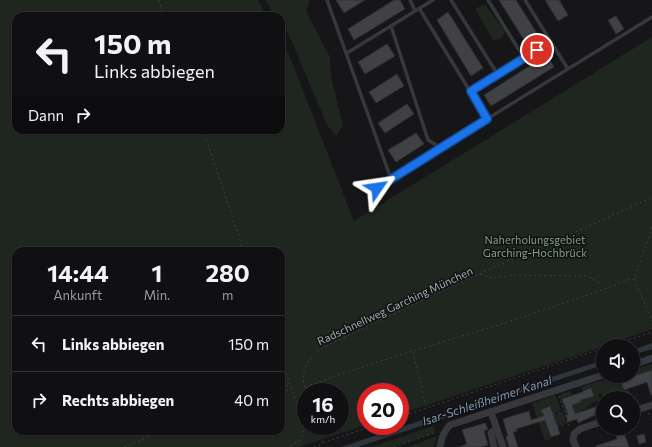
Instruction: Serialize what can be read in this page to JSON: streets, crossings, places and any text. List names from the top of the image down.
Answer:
{
  "streets": {
    "path": ["Radschnellweg Garching München"]
  },
  "water": ["Isar-Schleißheimer Kanal"],
  "parks": ["Naherholungsgebiet Garching-Hochbrück"],
  "page": {
    "turn": ["150 m", "Links abbiegen"],
    "then": "Dann",
    "eta": [
      "14:44",
      "Ankunft",
      "1",
      "Min.",
      "280",
      "m"
    ],
    "list": [
      {
        "name": "Links abbiegen",
        "value": "150 m"
      },
      {
        "name": "Rechts abbiegen",
        "value": "40 m"
      }
    ],
    "speed": "16 km/h",
    "limit": "20"
  }
}
